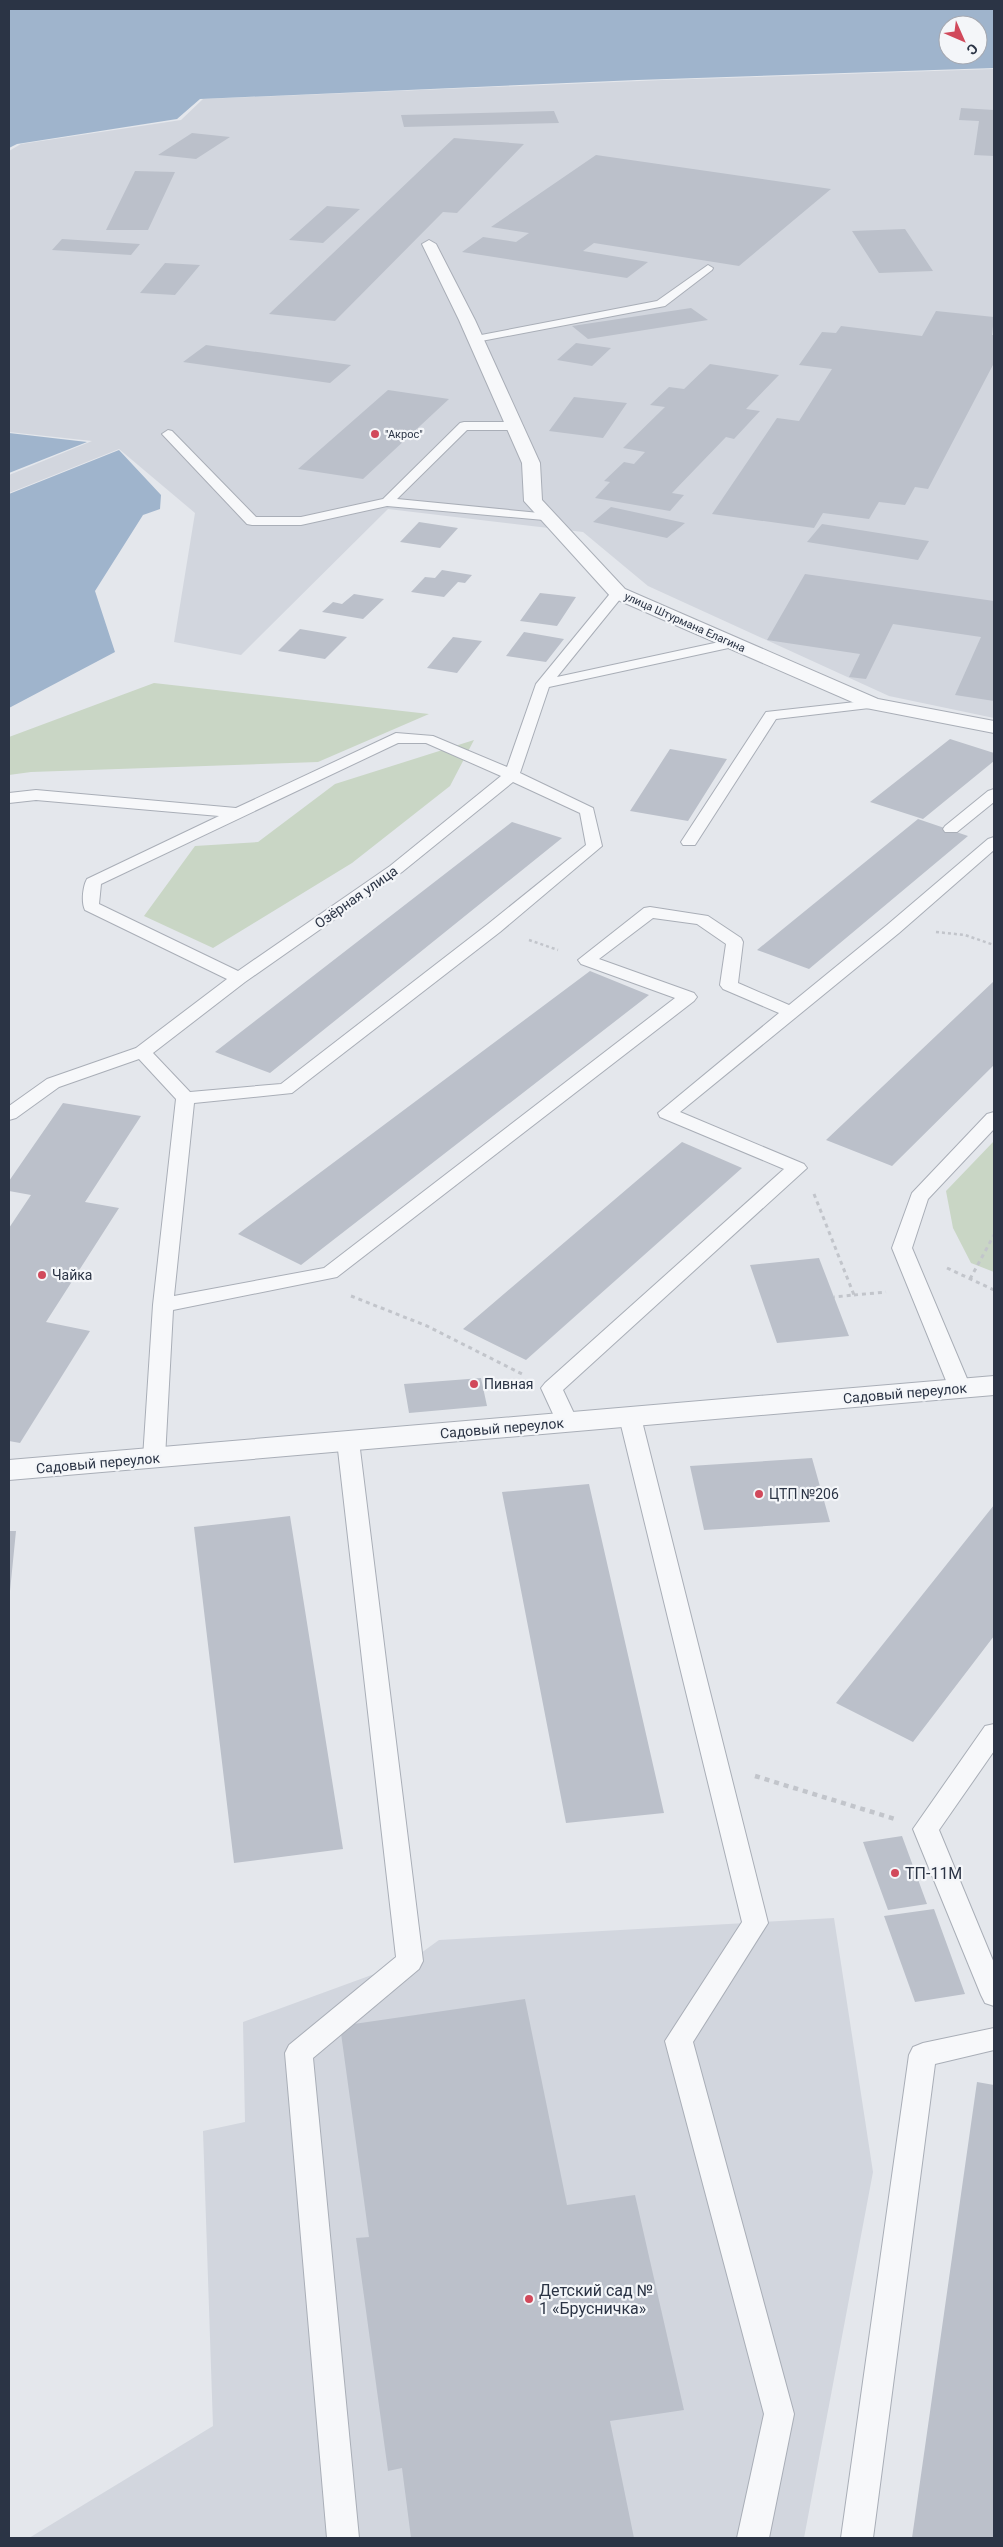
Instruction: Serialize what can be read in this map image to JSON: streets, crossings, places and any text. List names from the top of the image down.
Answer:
{
  "streets": {
    "street": ["улица Штурмана Елагина", "Садовый переулок"],
    "lane": ["Озёрная улица"]
  },
  "places": [
    "\"Акрос\"",
    "Чайка",
    "Пивная",
    "ЦТП №206",
    "ТП-11М",
    "Детский сад № 1 «Брусничка»"
  ],
  "north": "bottom right"
}
